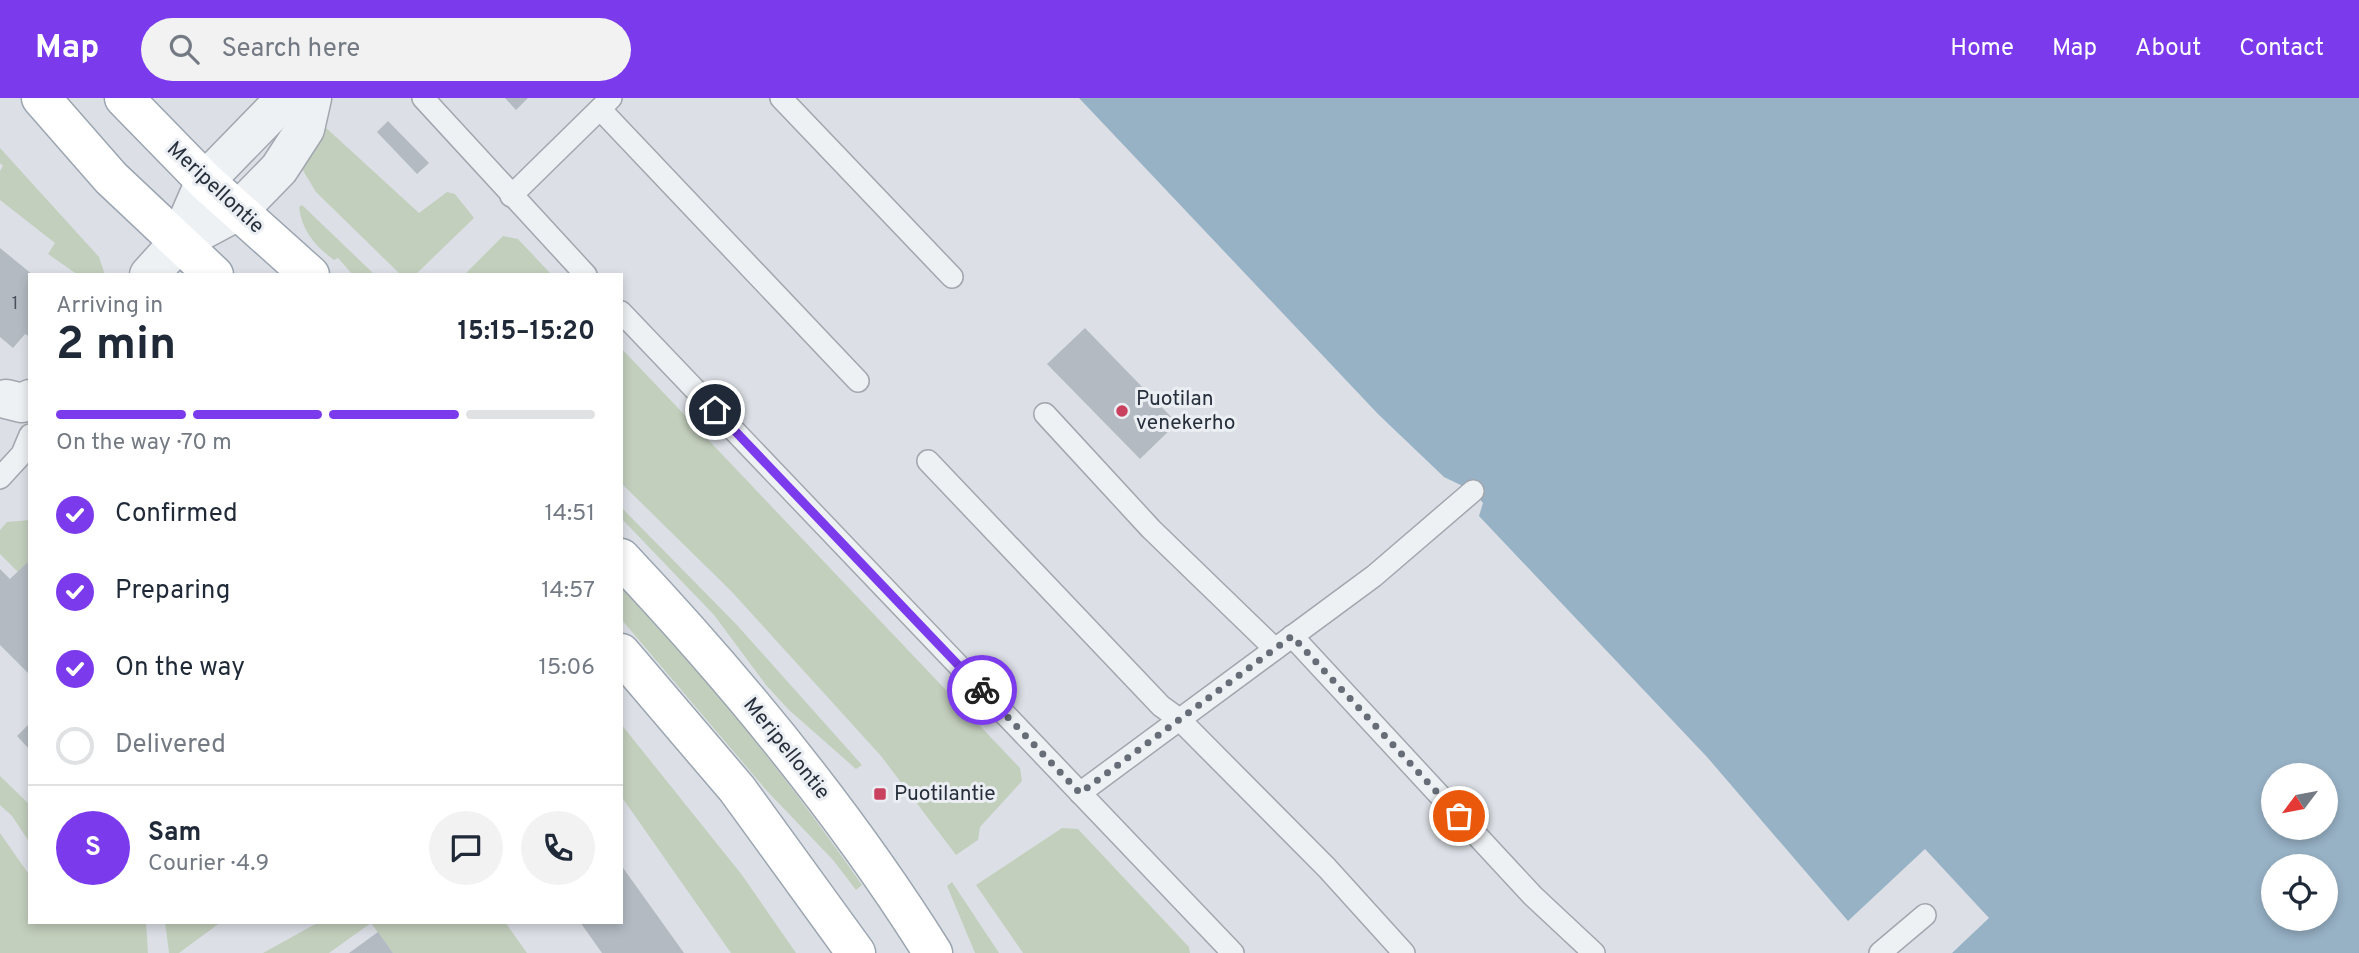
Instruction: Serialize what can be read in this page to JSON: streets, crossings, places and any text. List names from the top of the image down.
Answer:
{
  "streets": {
    "main road": ["Meripellontie"]
  },
  "places": {
    "other": ["Puotilan venekerho"],
    "transit": ["Puotilantie"]
  },
  "house_numbers": ["1"],
  "north": "bottom left",
  "page": {
    "header": "Map",
    "search": "Search here",
    "nav": [
      "Home",
      "Map",
      "About",
      "Contact"
    ],
    "heading": ["2 min", "Arriving in", "15:15–15:20"],
    "panel": ["Sam", "Courier · 4.9"],
    "bar": "On the way · 70 m",
    "list": [
      ["Confirmed", "14:51"],
      ["Preparing", "14:57"],
      ["On the way", "15:06"],
      "Delivered"
    ],
    "round": "S"
  }
}
